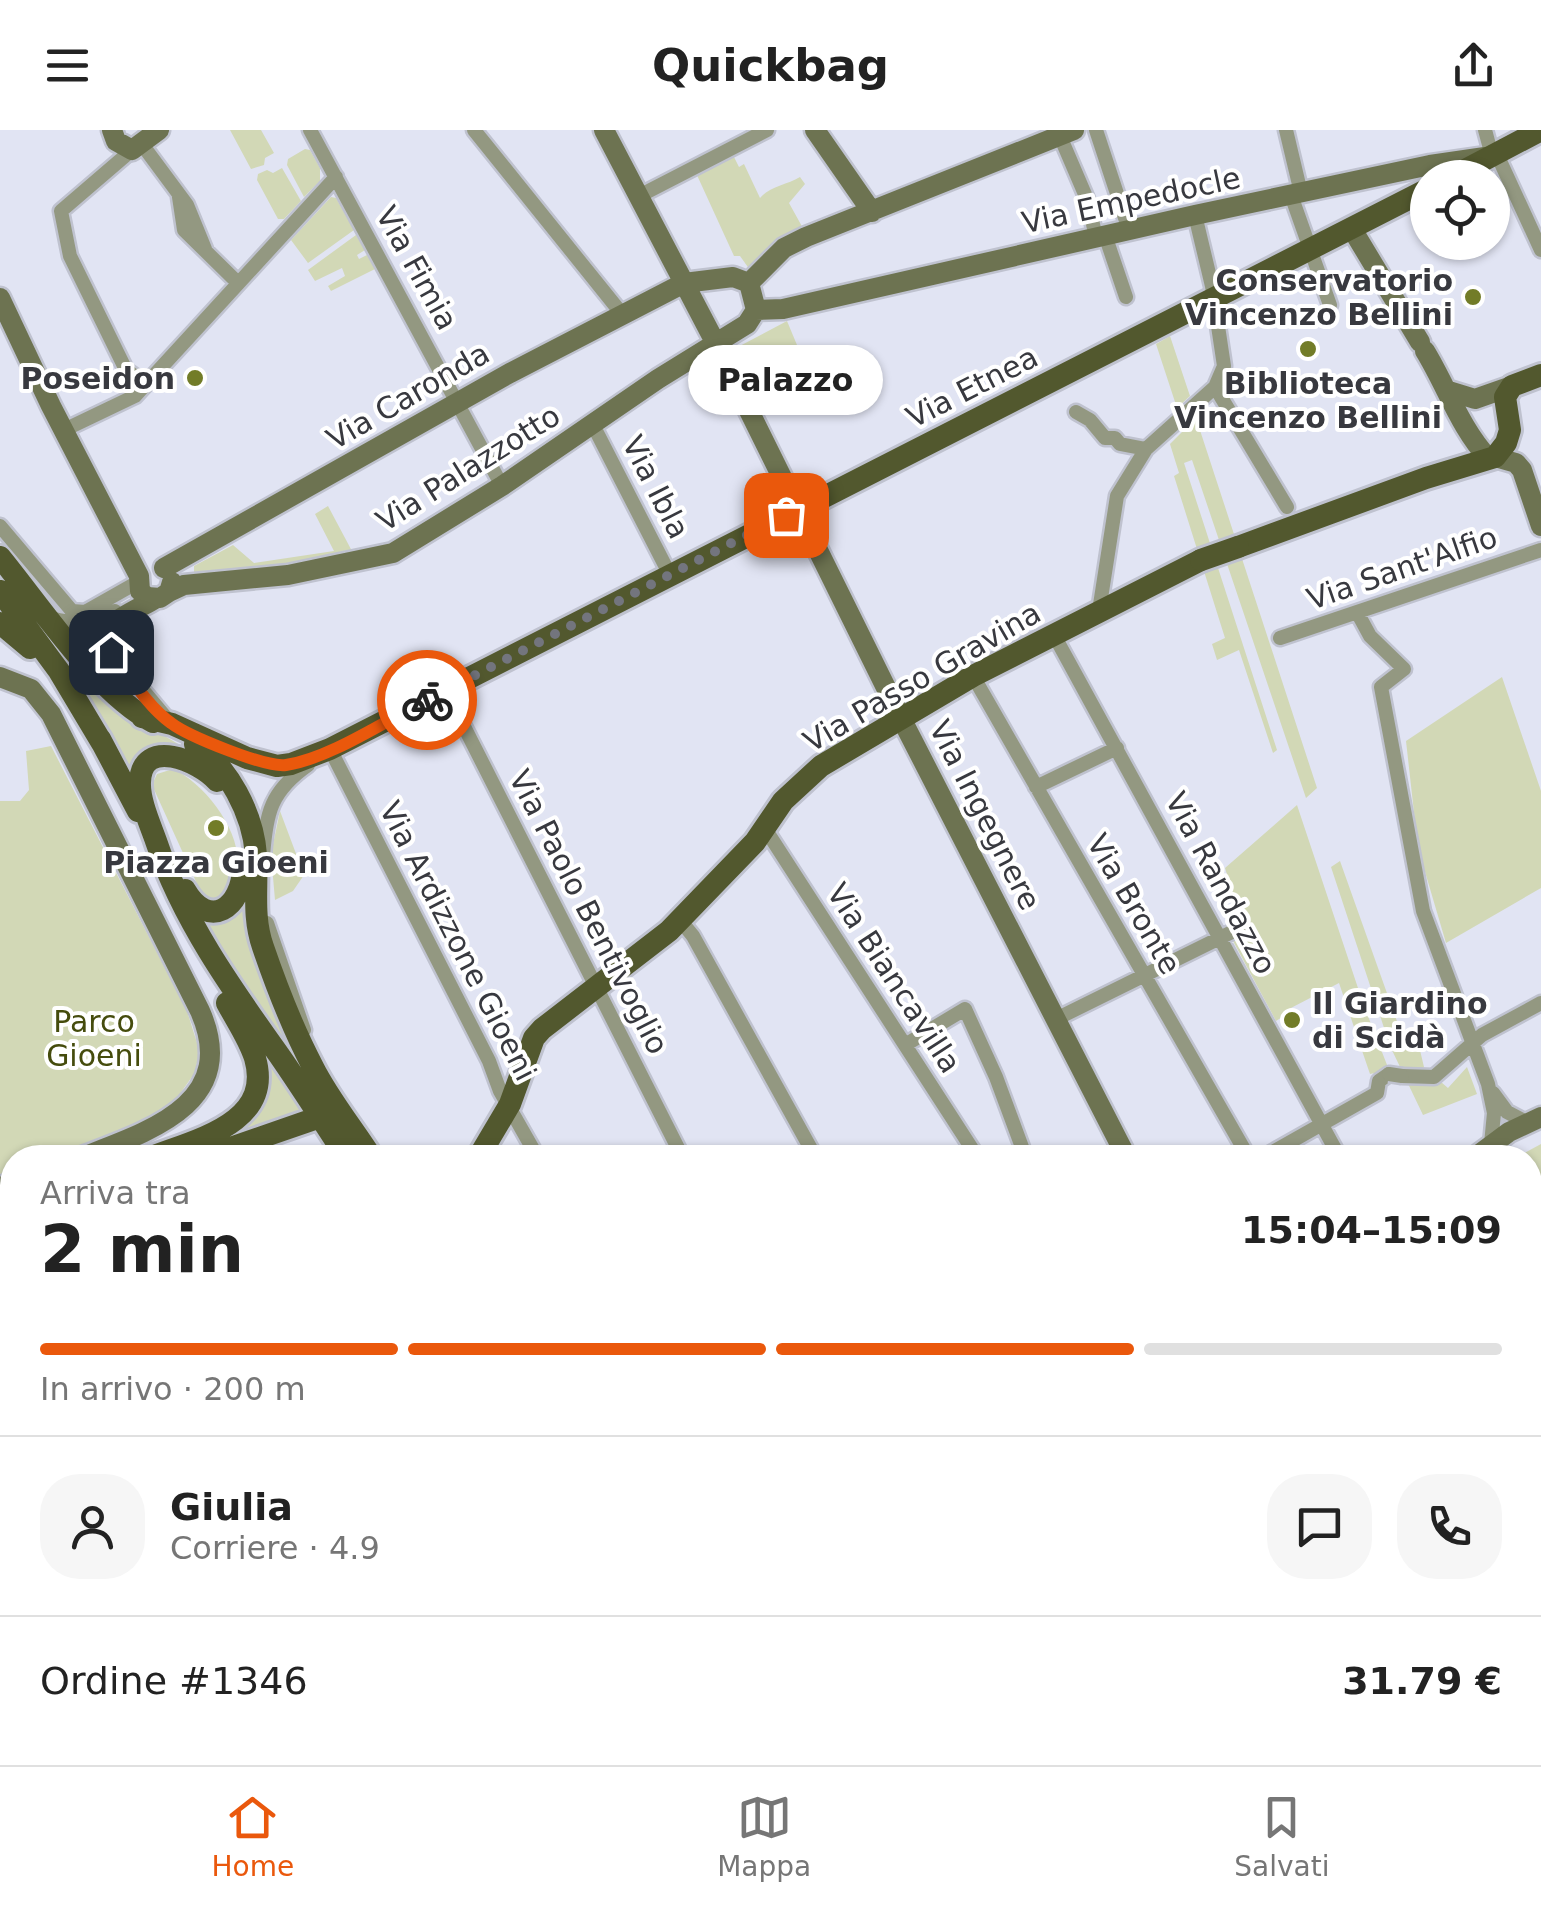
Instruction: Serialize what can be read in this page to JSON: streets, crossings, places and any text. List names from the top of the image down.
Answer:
{
  "streets": {
    "main road": [
      "Via Empedocle",
      "Via Etnea",
      "Via Caronda",
      "Via Palazzotto",
      "Via Passo Gravina",
      "Via Ingegnere"
    ],
    "street": [
      "Via Fimia",
      "Via Ibla",
      "Via Sant'Alfio",
      "Via Randazzo",
      "Via Bronte",
      "Via Paolo Bentivoglio",
      "Via Ardizzone Gioeni",
      "Via Biancavilla"
    ]
  },
  "crossings": [
    ["Via Empedocle", "Via Palazzotto"],
    ["Via Fimia", "Via Caronda"],
    ["Via Fimia", "Via Palazzotto"],
    ["Via Etnea", "Via Ibla"],
    ["Via Etnea", "Via Ingegnere"],
    ["Via Etnea", "Via Paolo Bentivoglio"],
    ["Via Etnea", "Via Ardizzone Gioeni"],
    ["Via Caronda", "Via Palazzotto"],
    ["Via Caronda", "Via Ingegnere"],
    ["Via Palazzotto", "Via Ibla"],
    ["Via Palazzotto", "Via Ingegnere"],
    ["Via Passo Gravina", "Via Ingegnere"],
    ["Via Passo Gravina", "Via Randazzo"],
    ["Via Passo Gravina", "Via Bronte"],
    ["Via Passo Gravina", "Via Paolo Bentivoglio"],
    ["Via Passo Gravina", "Via Ardizzone Gioeni"],
    ["Via Passo Gravina", "Via Biancavilla"]
  ],
  "parks": ["Parco Gioeni"],
  "places": [
    "Conservatorio Vincenzo Bellini",
    "Biblioteca Vincenzo Bellini",
    "Poseidon",
    "Palazzo",
    "Piazza Gioeni",
    "Il Giardino di Scidà"
  ],
  "page": {
    "header": "Quickbag",
    "bubble": "Palazzo",
    "heading": ["2 min", "Arriva tra", "15:04–15:09"],
    "panel": [
      "Giulia",
      "Corriere · 4.9",
      "Ordine #1346",
      "31.79 €"
    ],
    "bar": "In arrivo · 200 m",
    "tabs": ["Home", "Mappa", "Salvati"]
  }
}
